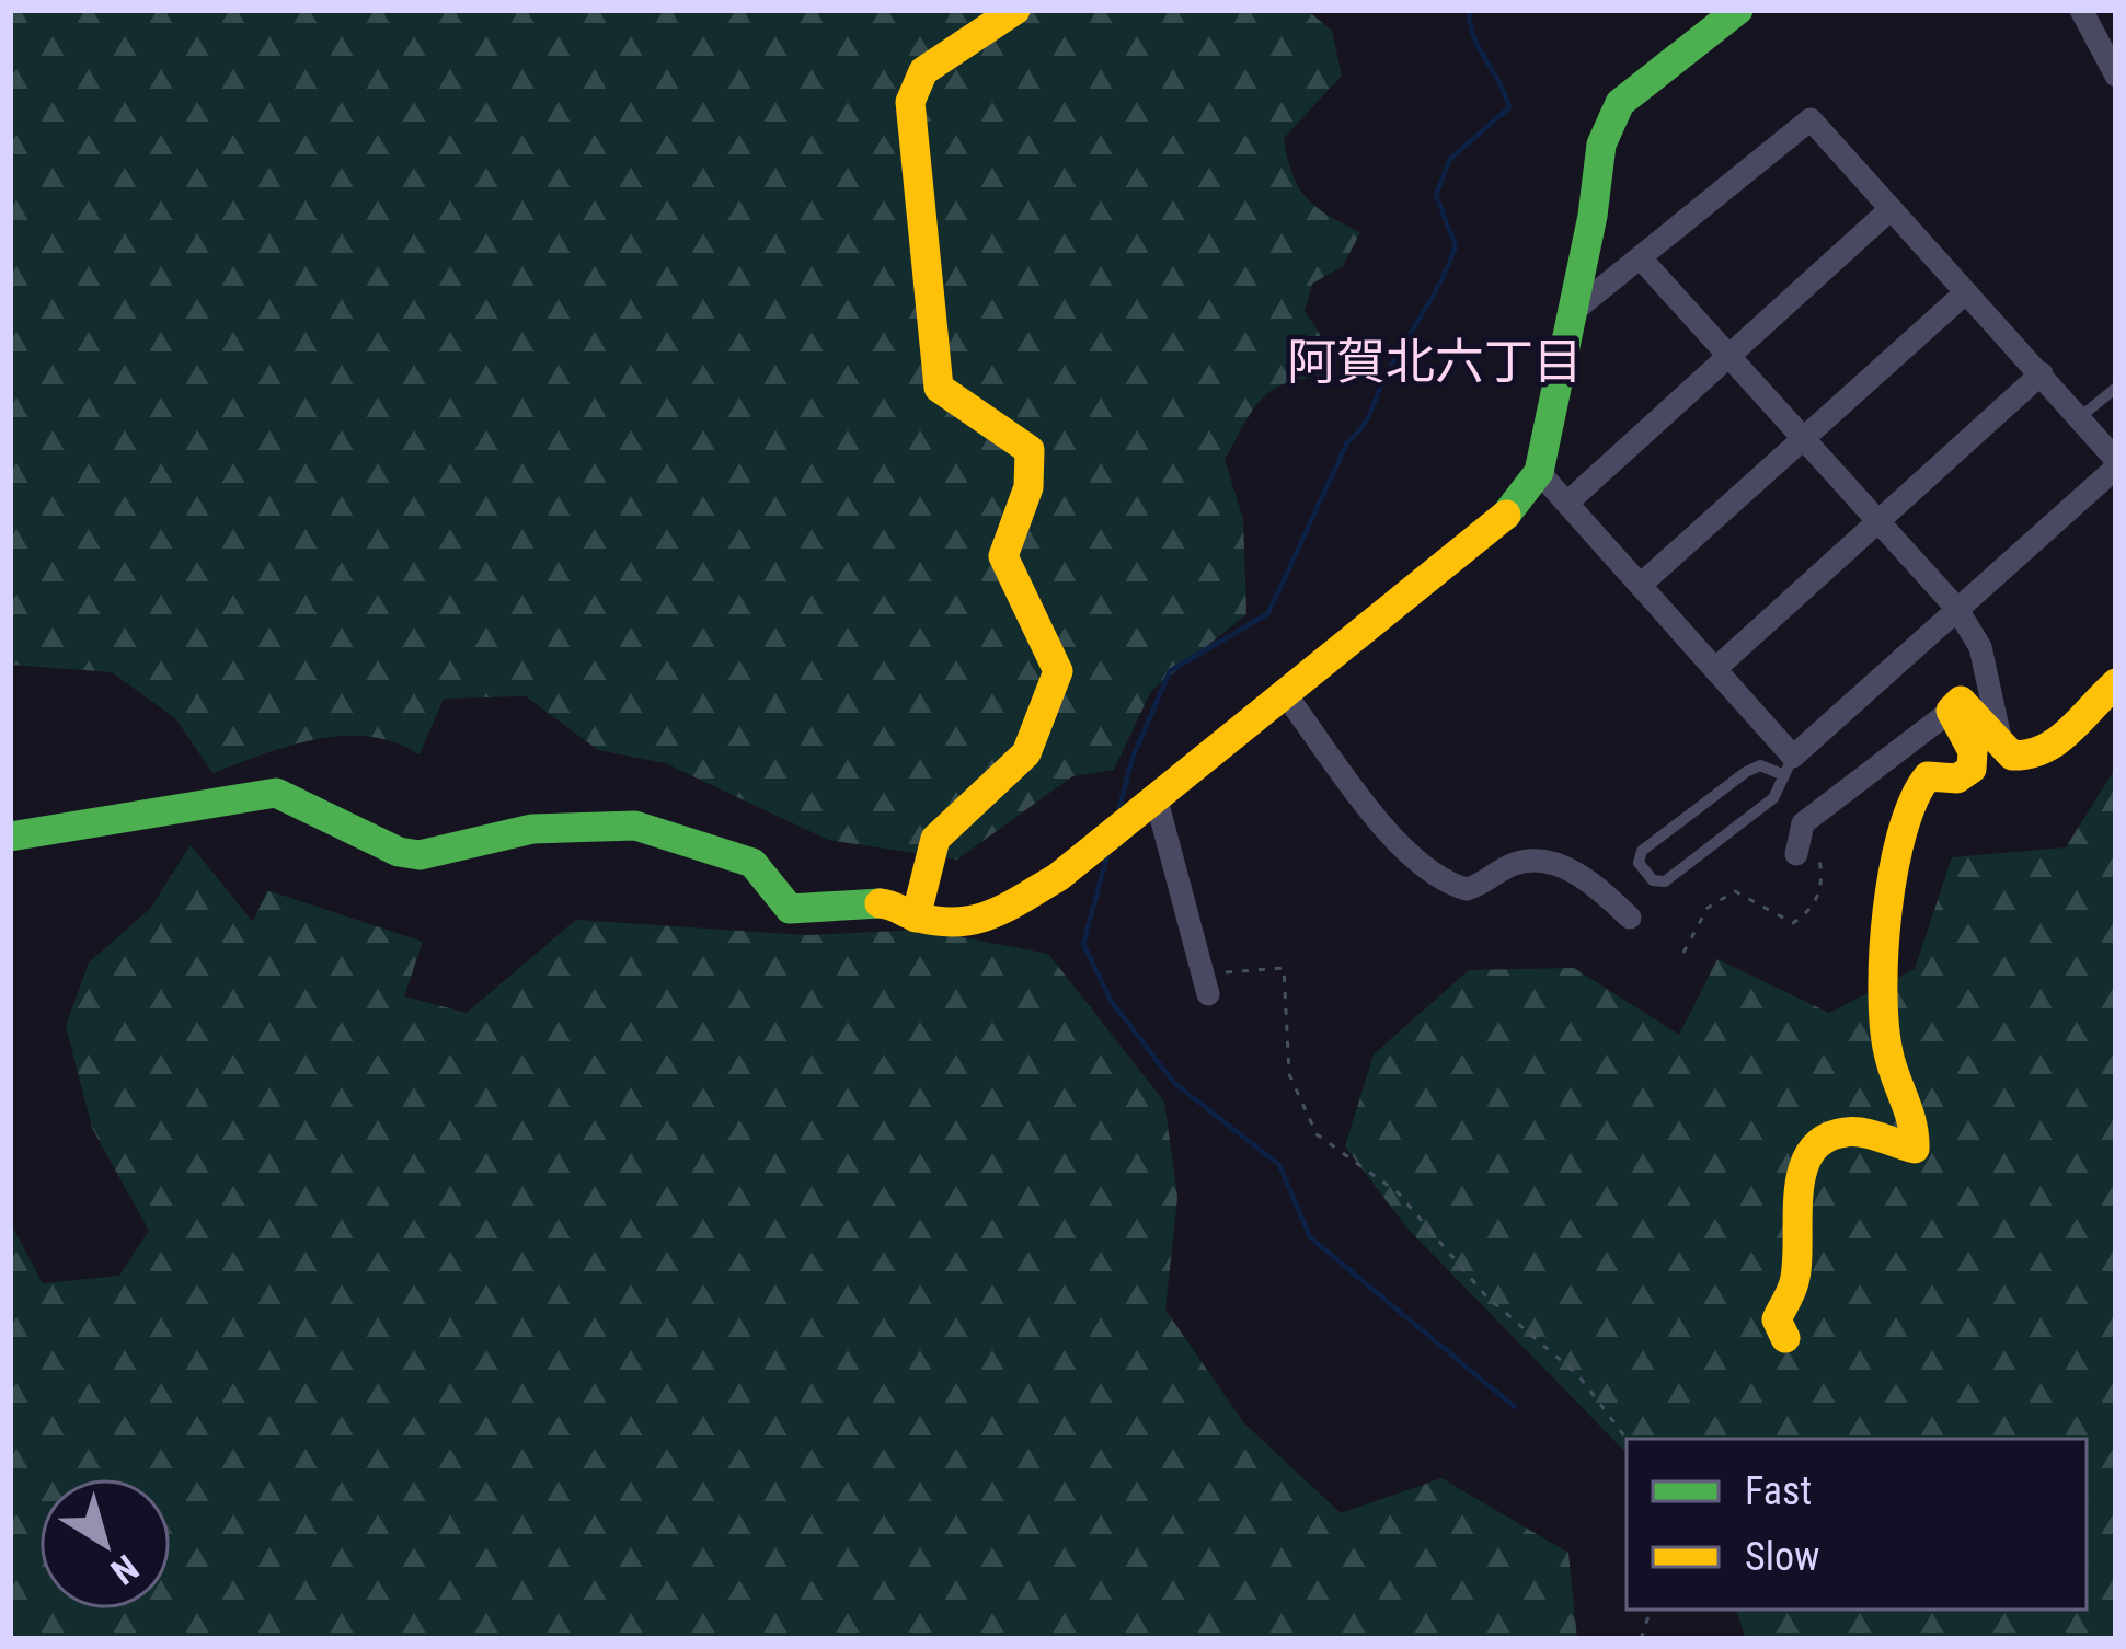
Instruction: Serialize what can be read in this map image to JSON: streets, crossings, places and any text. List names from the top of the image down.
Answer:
{
  "districts": ["阿賀北六丁目"],
  "legend": ["Fast", "Slow"],
  "north": "bottom right"
}
